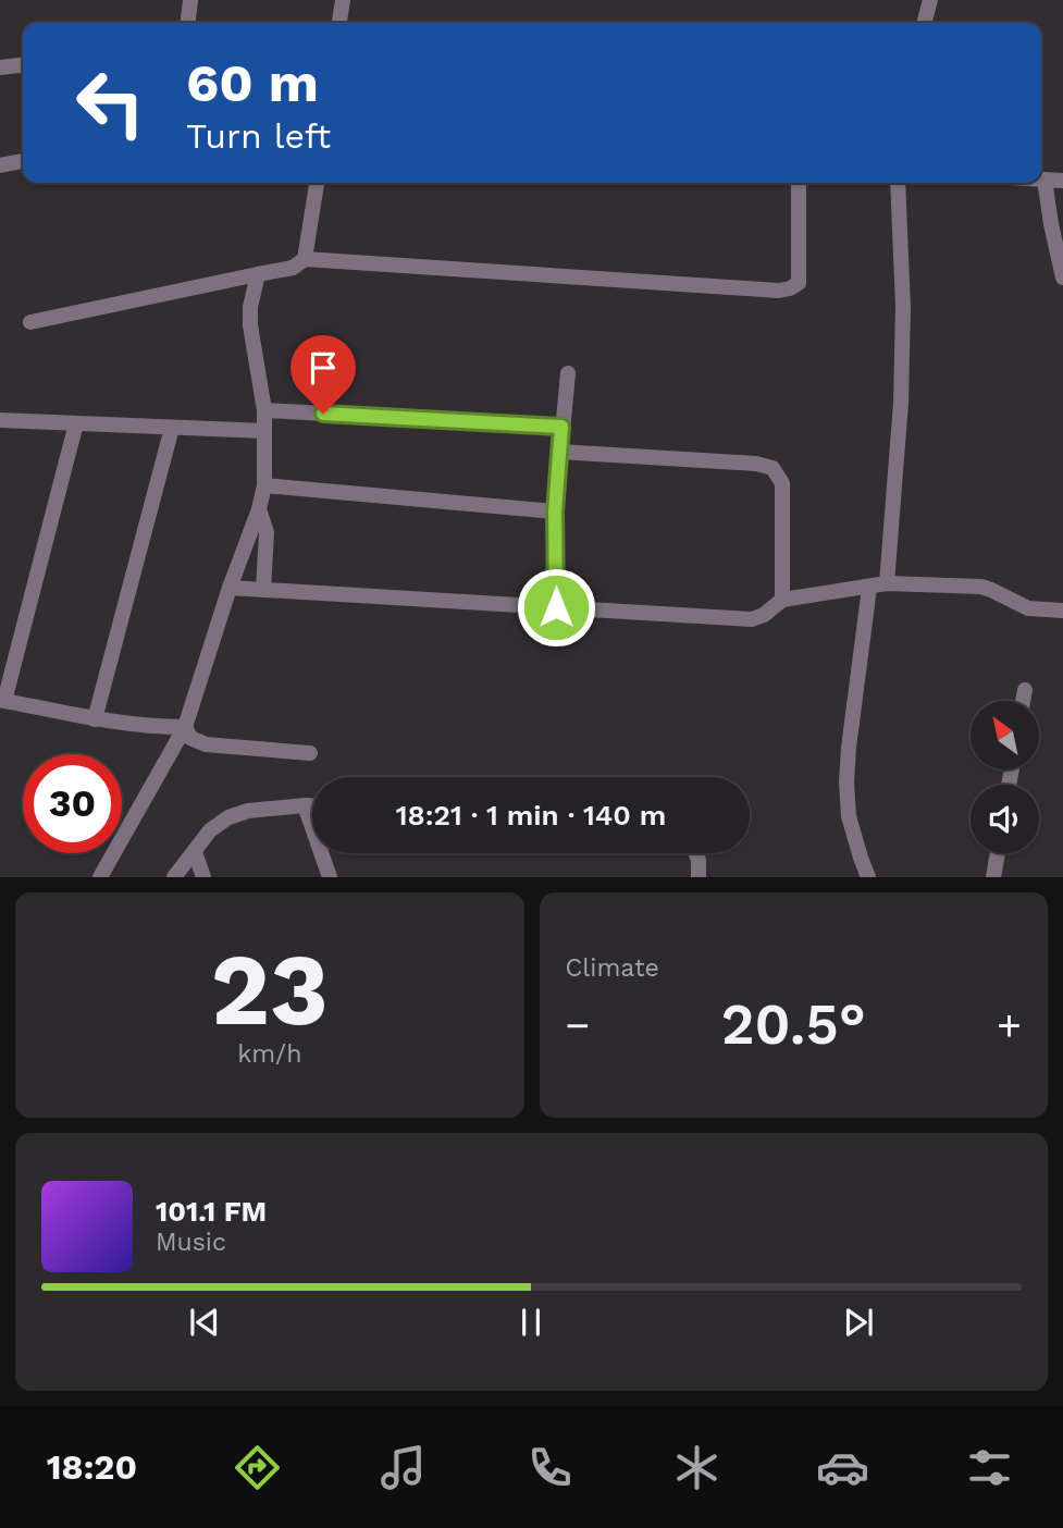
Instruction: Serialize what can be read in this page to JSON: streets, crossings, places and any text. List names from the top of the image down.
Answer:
{
  "north": "top left",
  "page": {
    "turn": ["60 m", "Turn left"],
    "limit": "30",
    "trip": "18:21 · 1 min · 140 m",
    "tile": [
      ["23", "km/h"],
      "Climate"
    ],
    "heat": ["−", "20.5°", "+"],
    "song": ["101.1 FM", "Music"],
    "tabs": "18:20"
  }
}
